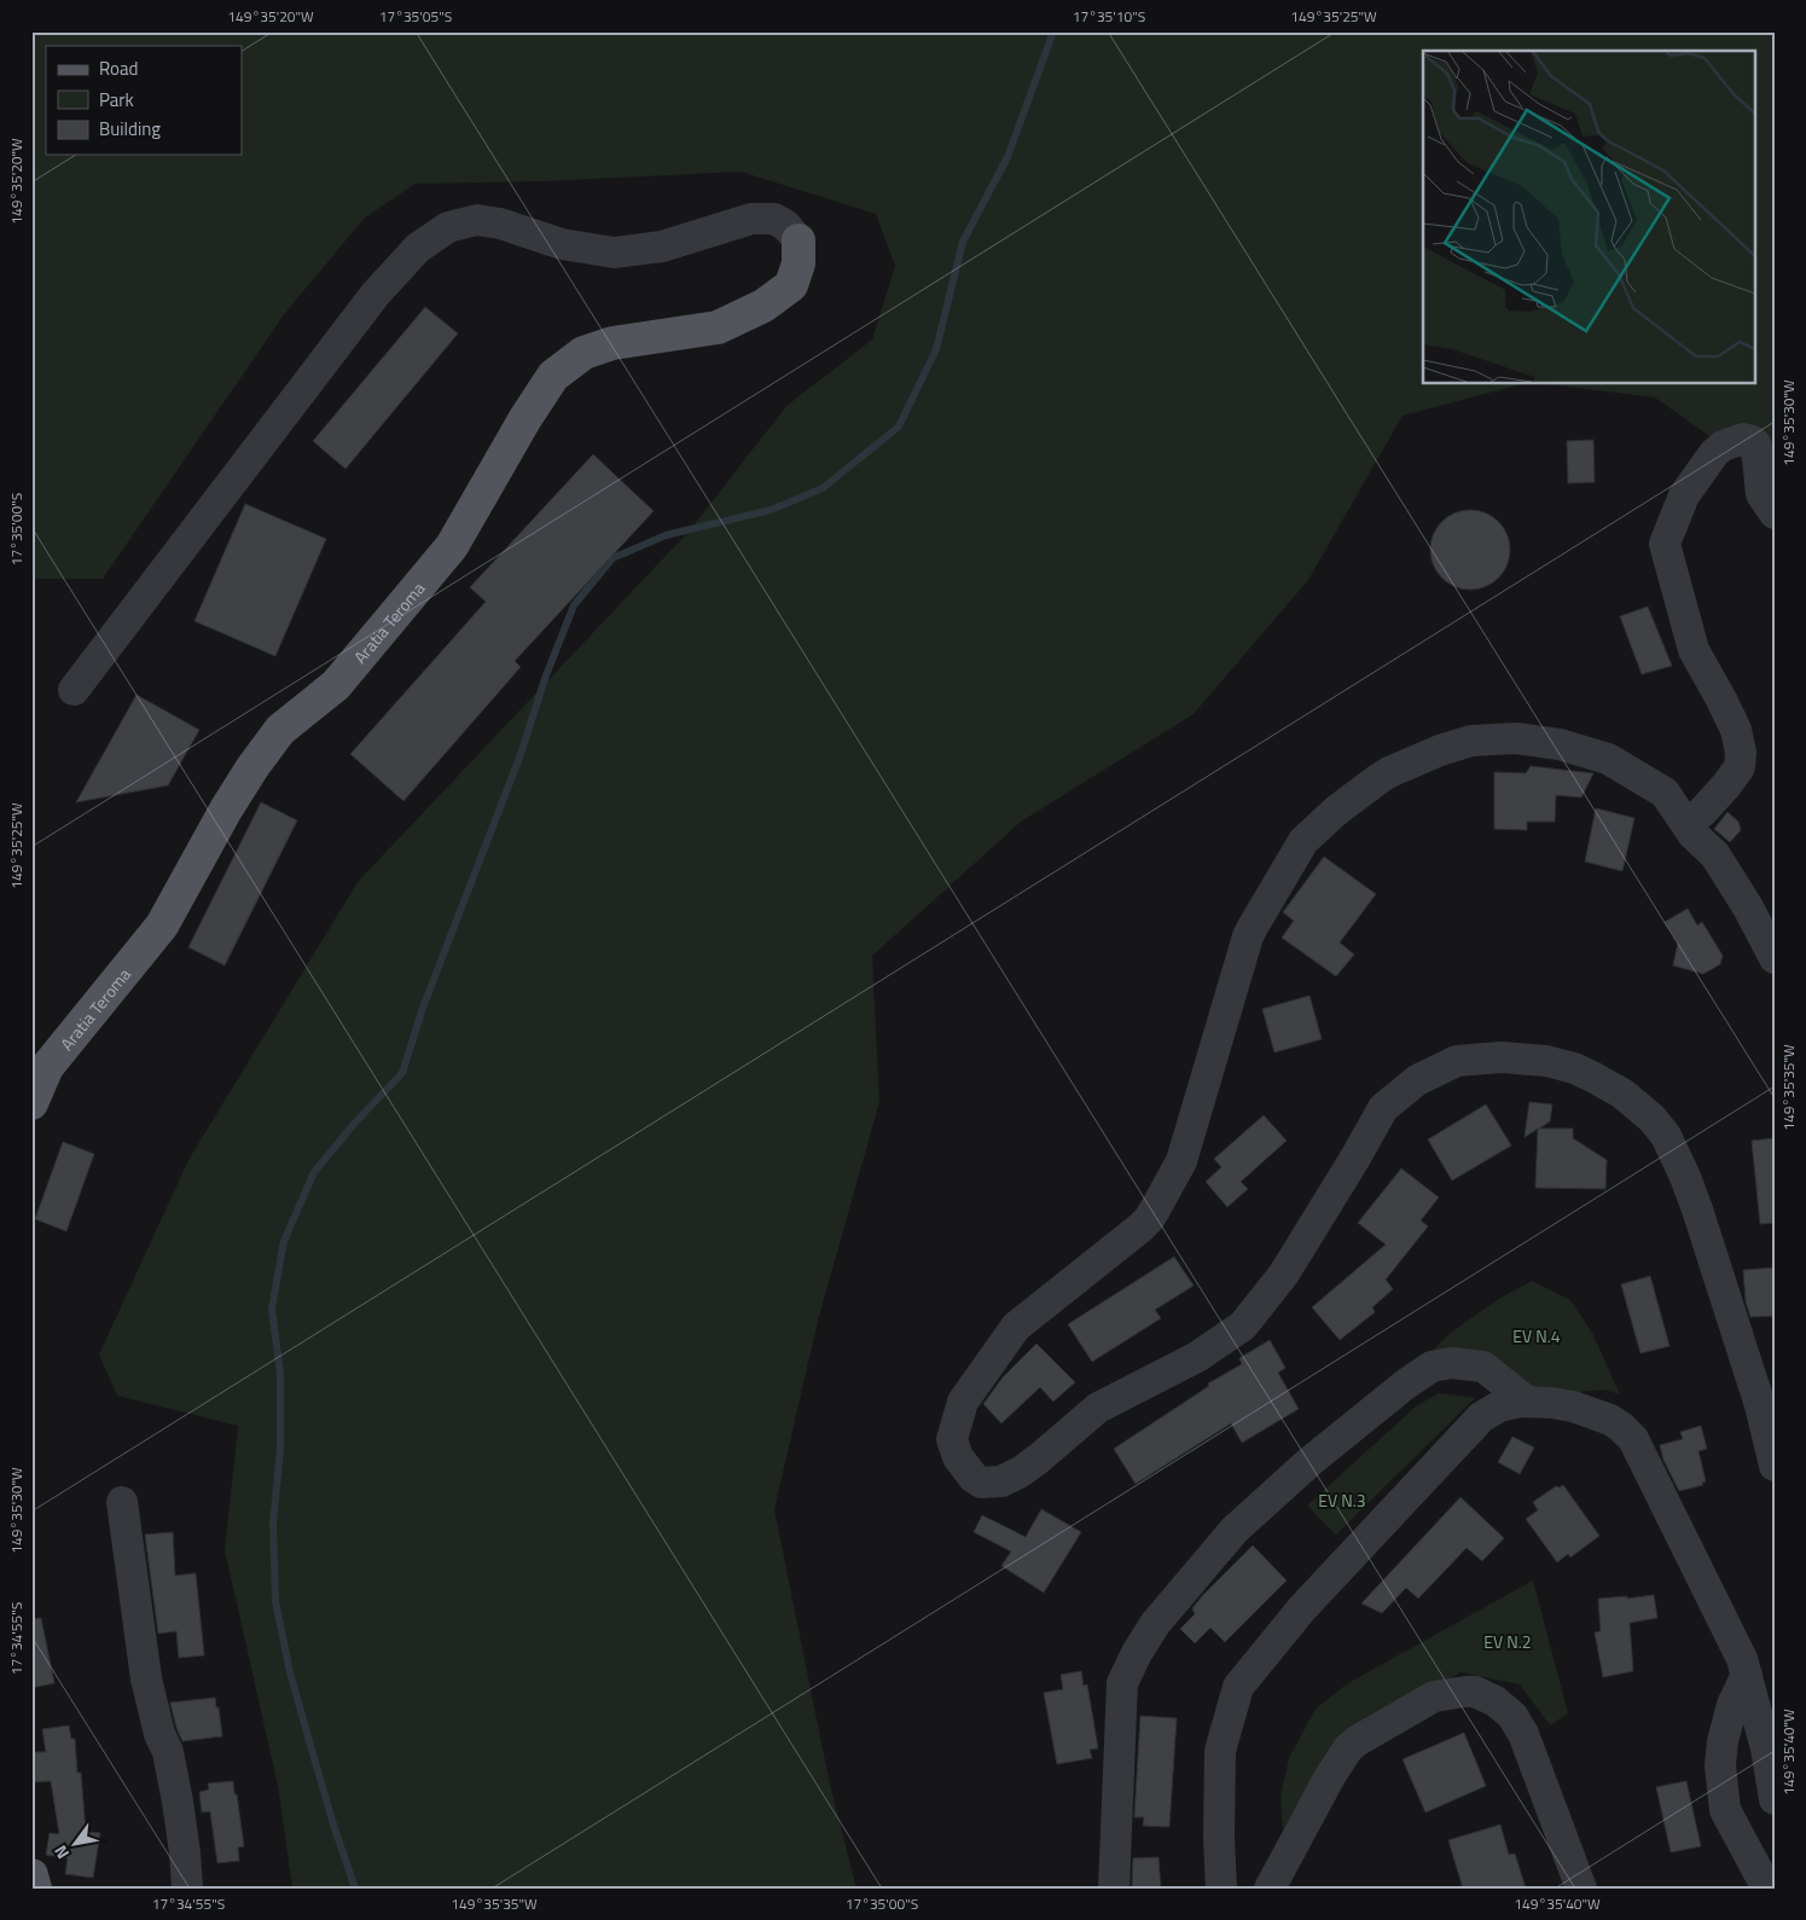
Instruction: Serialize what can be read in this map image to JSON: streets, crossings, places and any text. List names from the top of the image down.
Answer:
{
  "streets": {
    "main road": ["Aratia Teroma"]
  },
  "parks": ["EV N.4", "EV N.3", "EV N.2"],
  "legend": ["Road", "Park", "Building"],
  "north": "bottom left",
  "coordinates": [
    "149°35'20\"W",
    "17°35'05\"S",
    "17°35'10\"S",
    "149°35'25\"W",
    "149°35'30\"W",
    "17°35'00\"S",
    "149°35'35\"W",
    "17°34'55\"S",
    "149°35'40\"W"
  ]
}
